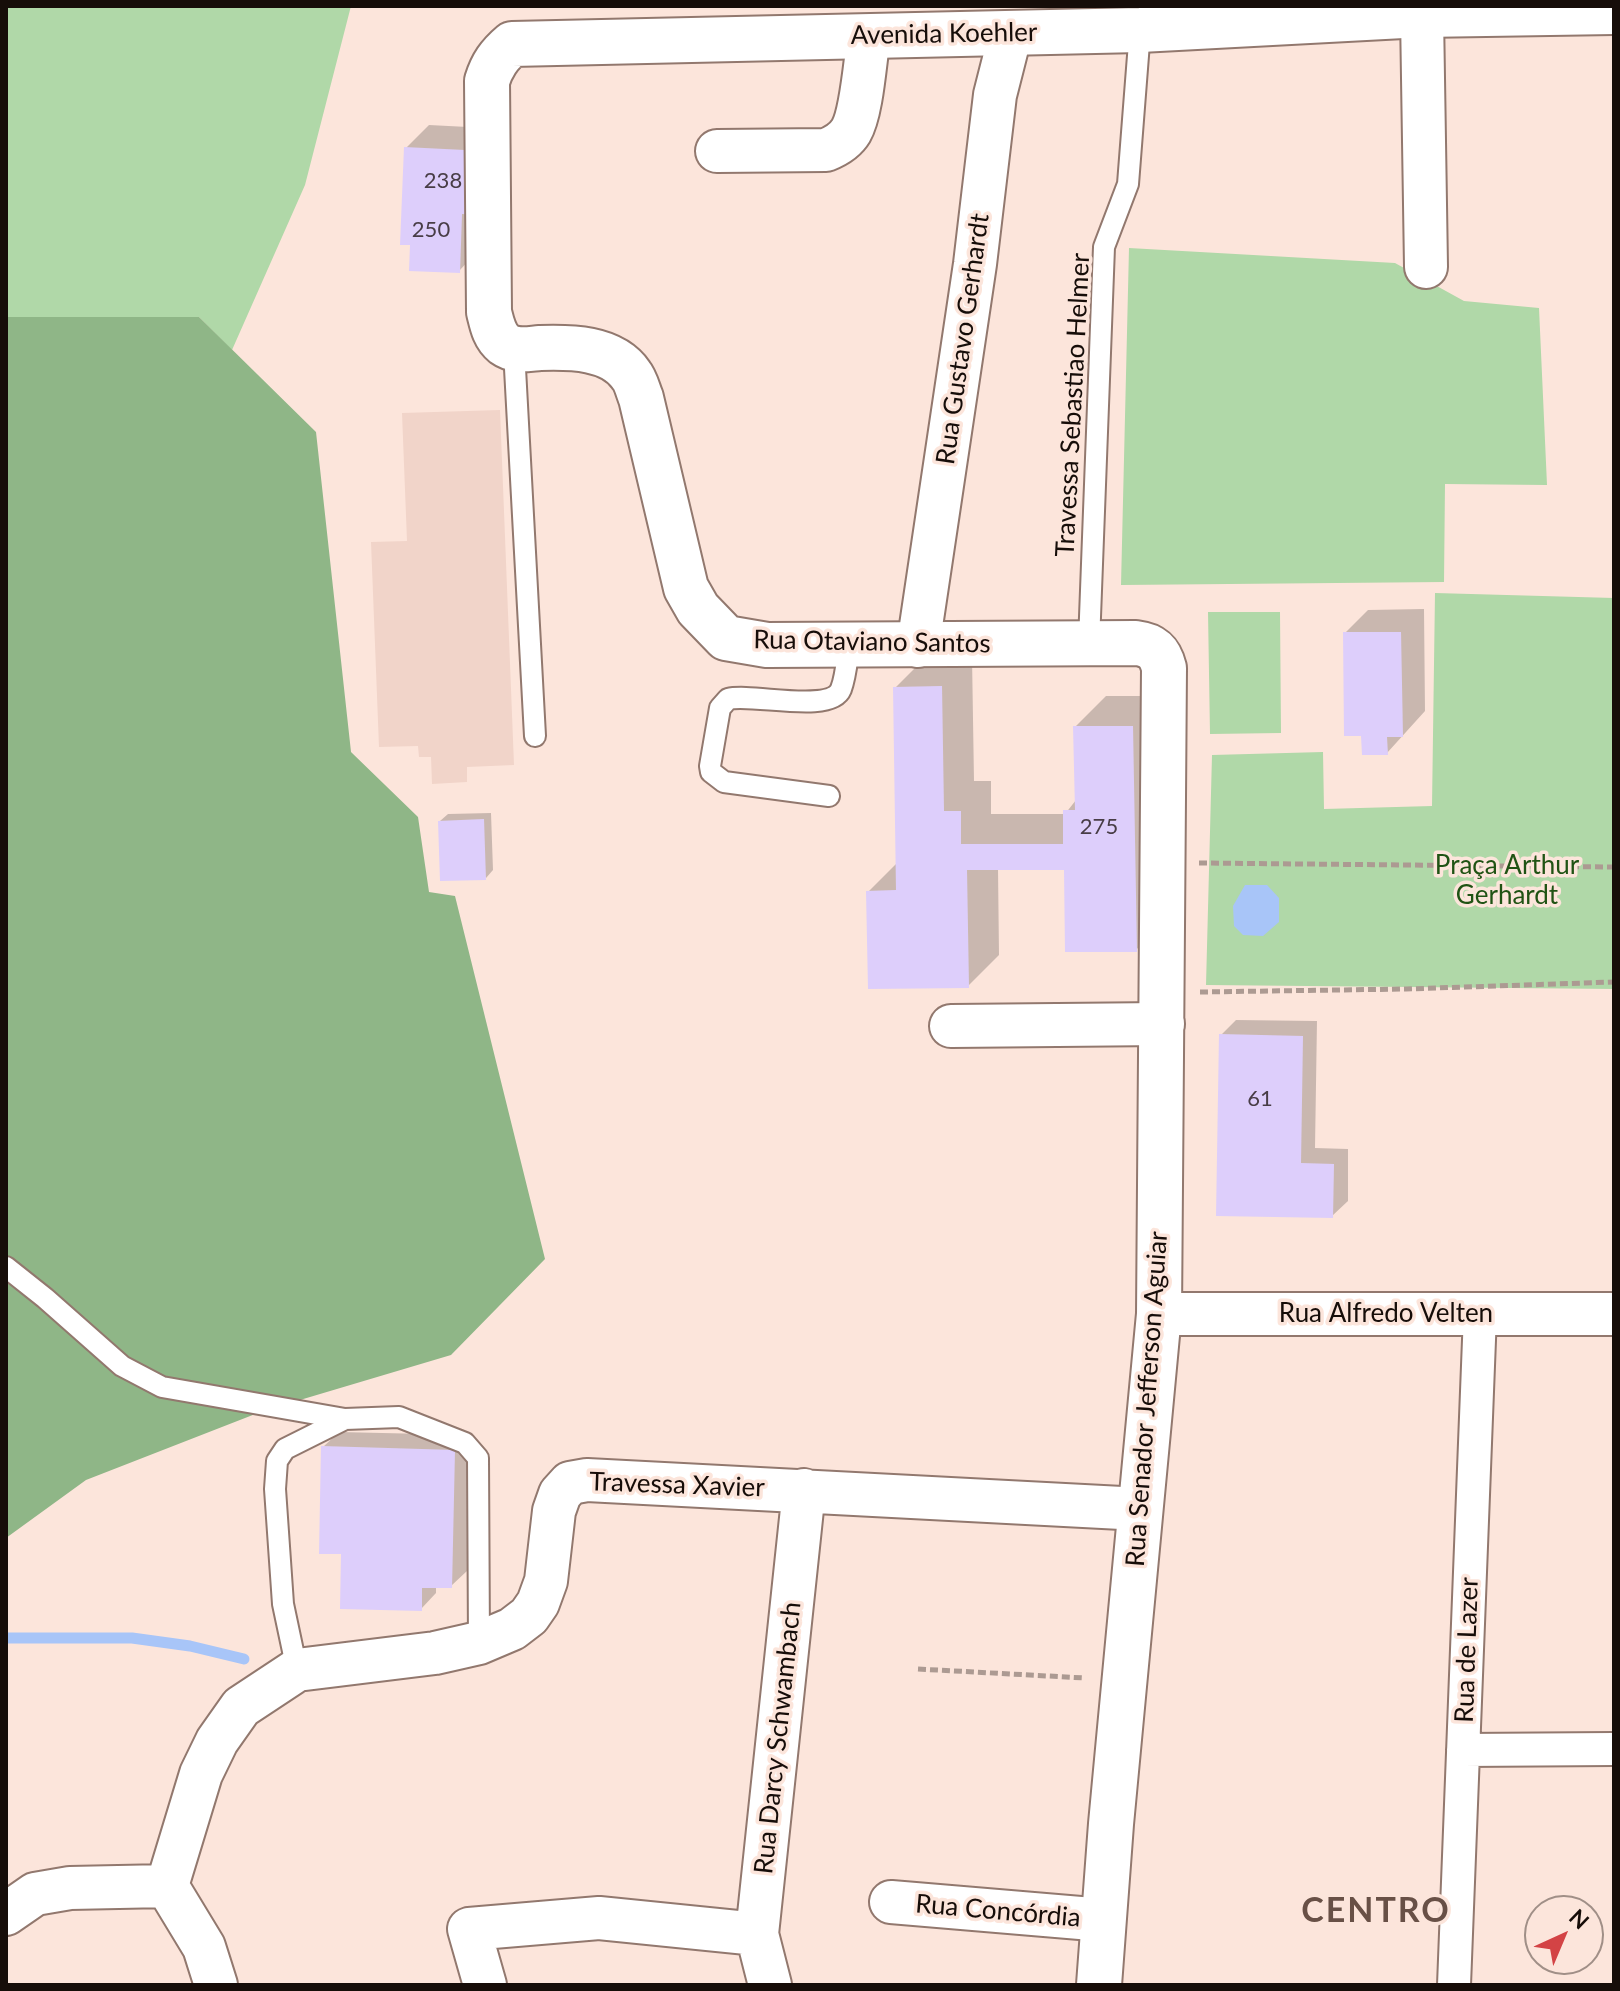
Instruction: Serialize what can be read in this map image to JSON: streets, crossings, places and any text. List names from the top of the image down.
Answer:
{
  "streets": {
    "street": [
      "Avenida Koehler",
      "Rua Gustavo Gerhardt",
      "Rua Otaviano Santos",
      "Rua Alfredo Velten",
      "Rua Senador Jefferson Aguiar",
      "Travessa Xavier",
      "Rua de Lazer",
      "Rua Darcy Schwambach",
      "Rua Concórdia"
    ],
    "lane": ["Travessa Sebastiao Helmer"]
  },
  "crossings": [
    ["Avenida Koehler", "Rua Gustavo Gerhardt"],
    ["Avenida Koehler", "Travessa Sebastiao Helmer"],
    ["Avenida Koehler", "Rua Otaviano Santos"],
    ["Rua Gustavo Gerhardt", "Rua Otaviano Santos"],
    ["Travessa Sebastiao Helmer", "Rua Otaviano Santos"],
    ["Rua Otaviano Santos", "Rua Senador Jefferson Aguiar"],
    ["Rua Alfredo Velten", "Rua Senador Jefferson Aguiar"],
    ["Rua Alfredo Velten", "Rua de Lazer"],
    ["Rua Senador Jefferson Aguiar", "Travessa Xavier"],
    ["Rua Senador Jefferson Aguiar", "Rua Concórdia"],
    ["Travessa Xavier", "Rua Darcy Schwambach"]
  ],
  "districts": ["CENTRO"],
  "parks": ["Praça Arthur Gerhardt"],
  "house_numbers": [
    "238",
    "250",
    "275",
    "61"
  ],
  "north": "top right"
}
